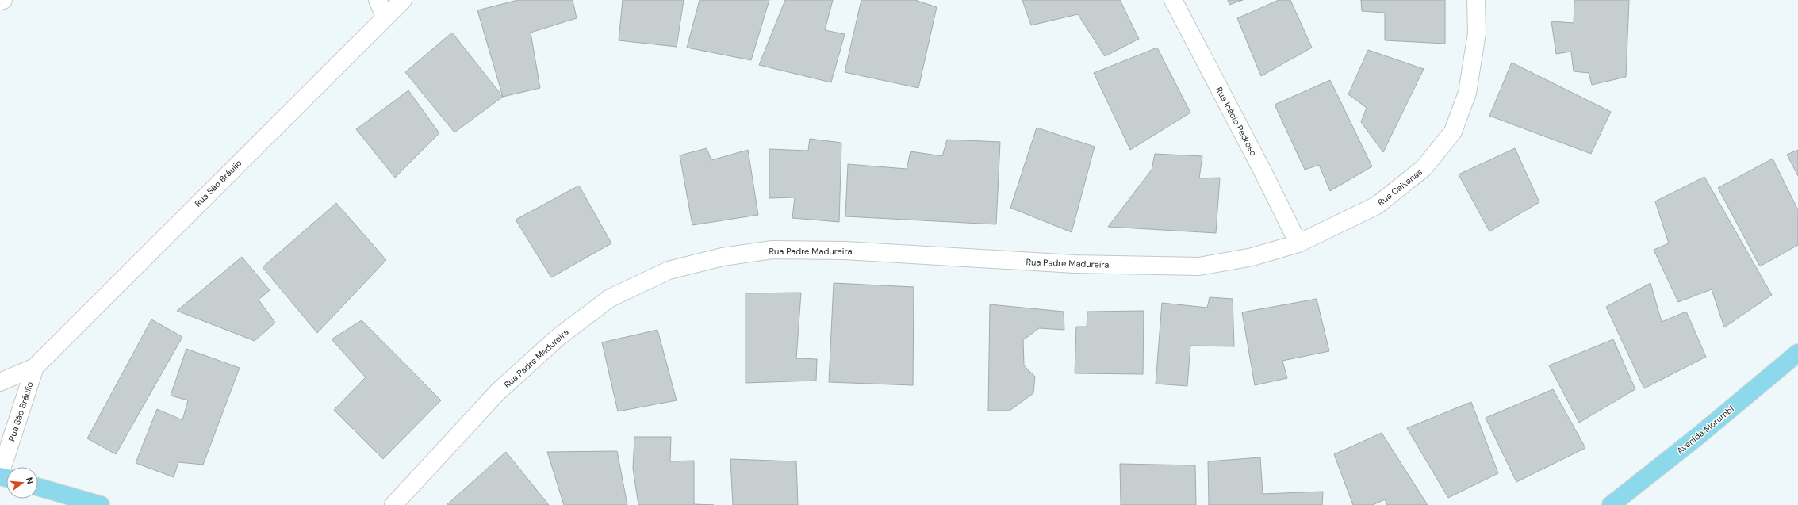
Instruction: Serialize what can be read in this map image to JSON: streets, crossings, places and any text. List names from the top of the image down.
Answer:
{
  "streets": {
    "main road": ["Avenida Morumbi"],
    "street": [
      "Rua Inácio Pedroso",
      "Rua São Bráulio",
      "Rua Caixanas",
      "Rua Padre Madureira"
    ]
  },
  "crossings": [
    ["Rua Inácio Pedroso", "Rua Caixanas"],
    ["Rua Inácio Pedroso", "Rua Padre Madureira"],
    ["Rua Caixanas", "Rua Padre Madureira"]
  ],
  "north": "right"
}
